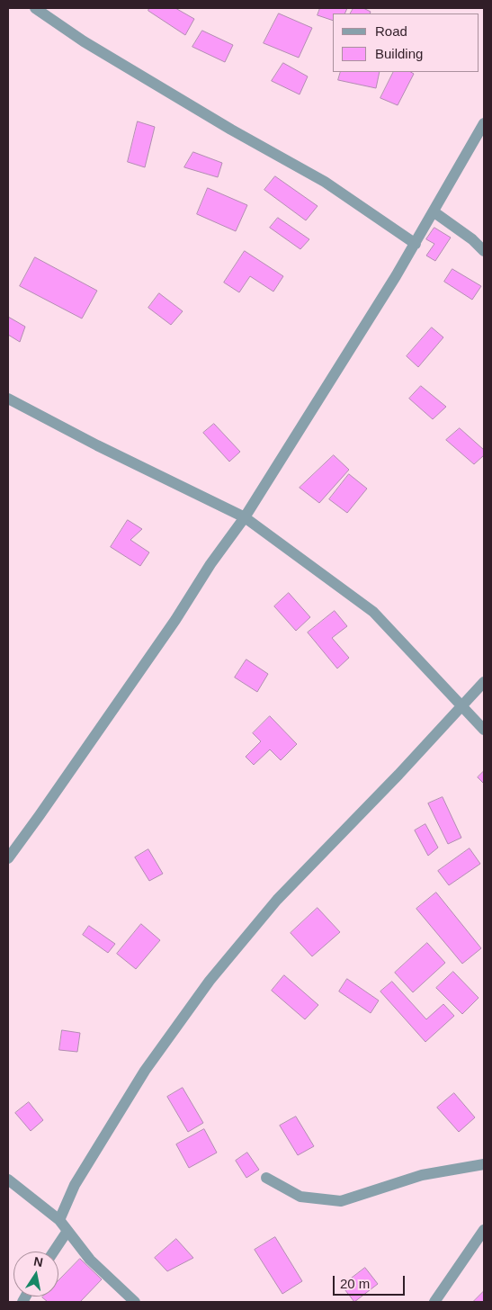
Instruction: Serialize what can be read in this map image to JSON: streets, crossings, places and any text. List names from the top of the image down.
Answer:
{
  "legend": ["Road", "Building"],
  "scale_bar": "20 m",
  "north": "top"
}
